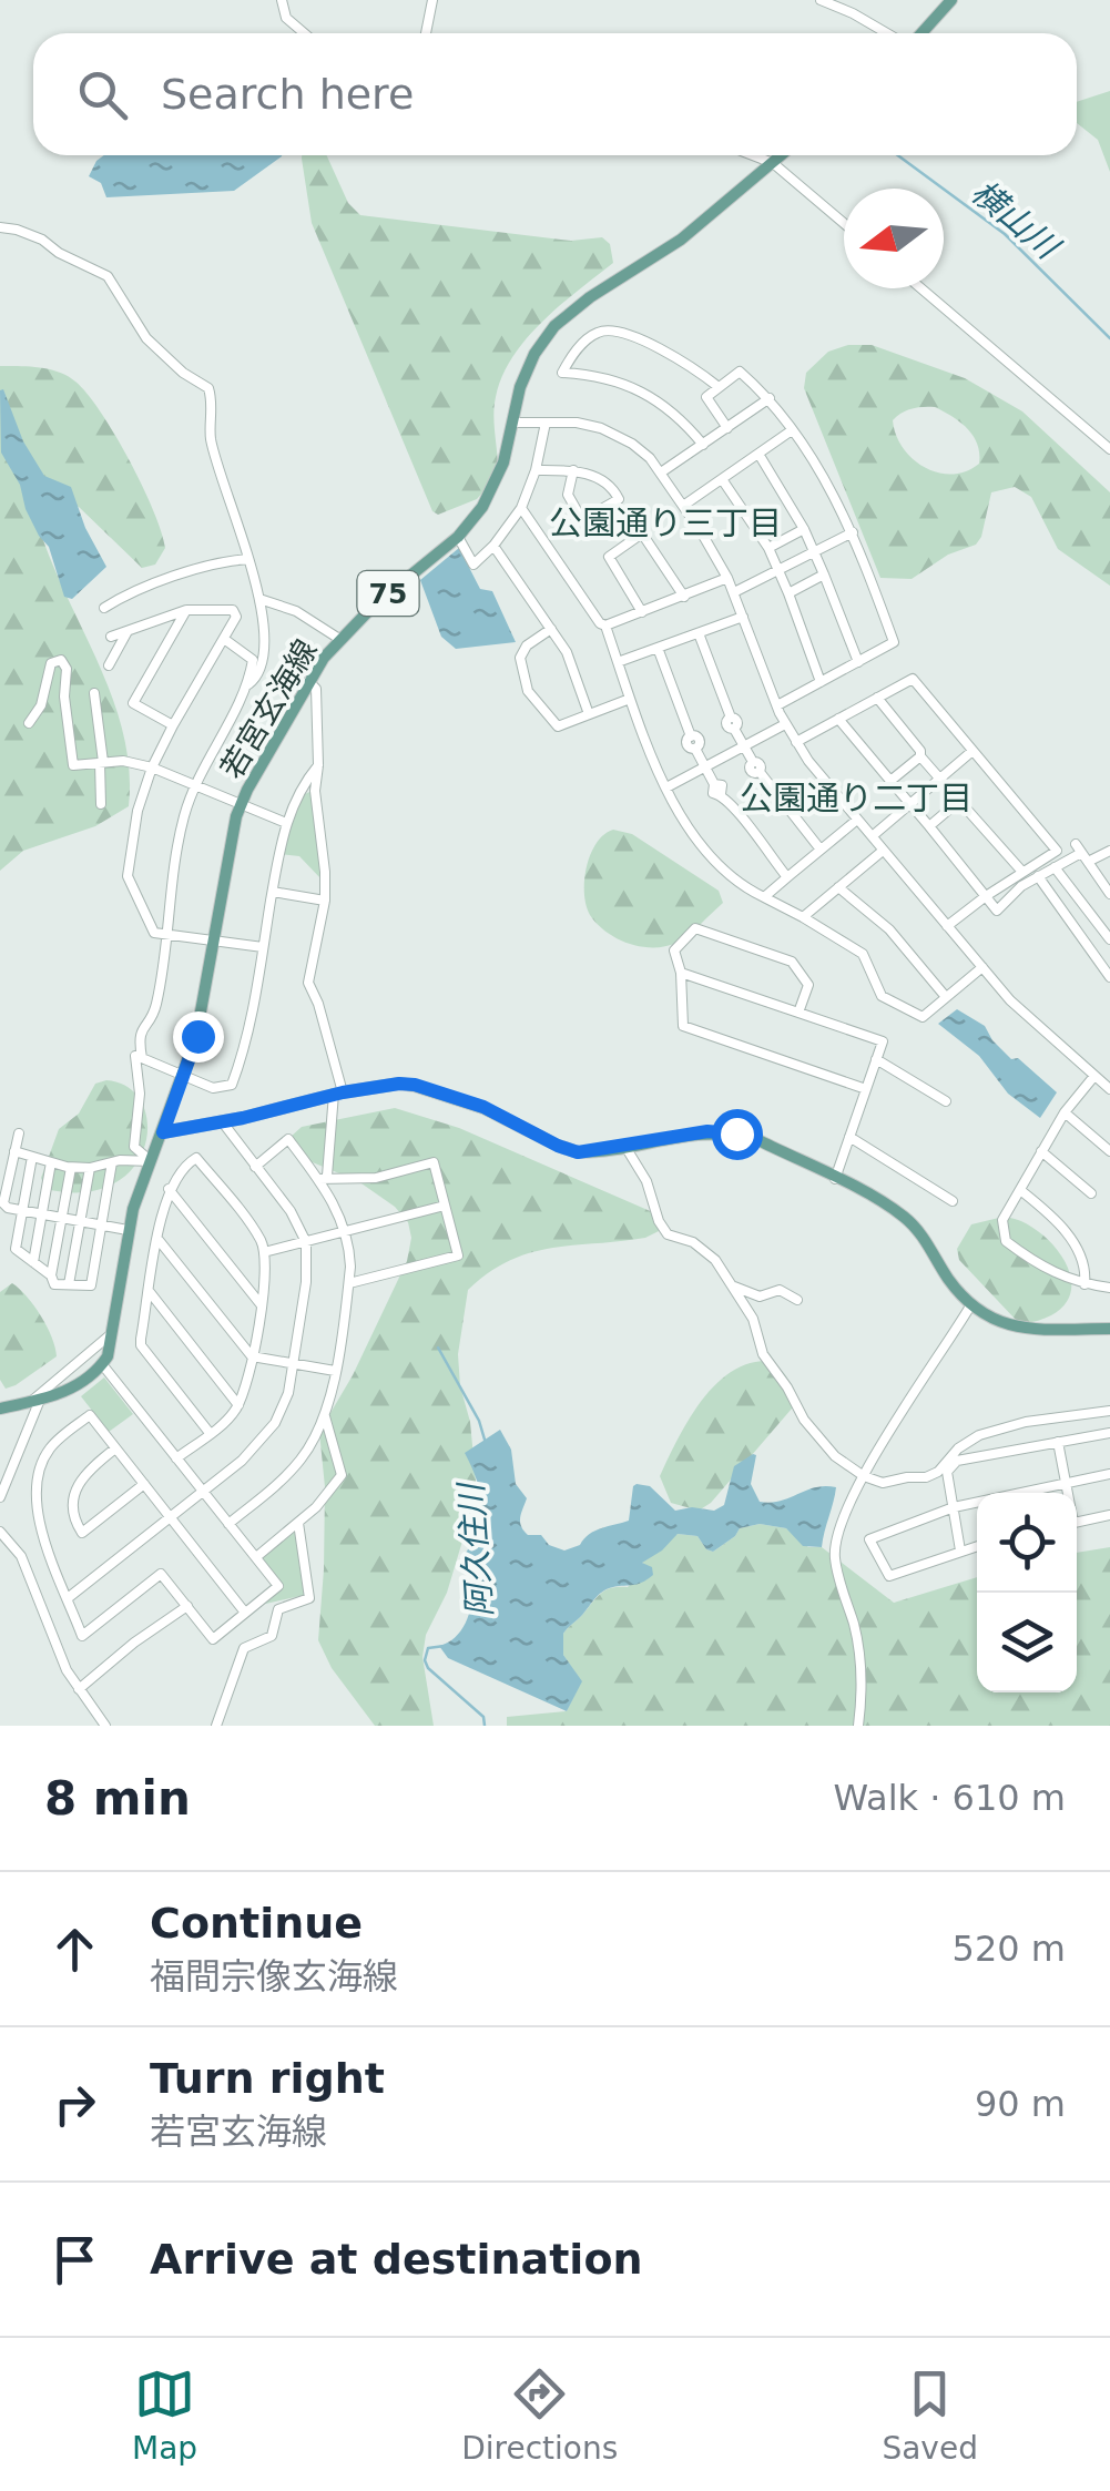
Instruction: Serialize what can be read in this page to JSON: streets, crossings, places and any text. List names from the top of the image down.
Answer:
{
  "streets": {
    "main road": ["75", "若宮玄海線"]
  },
  "districts": ["公園通り三丁目", "公園通り二丁目"],
  "water": ["横山川", "阿久住川"],
  "north": "left",
  "page": {
    "search": "Search here",
    "heading": ["8 min", "Walk · 610 m"],
    "list": [
      ["Continue", "福間宗像玄海線", "520 m"],
      ["Turn right", "若宮玄海線", "90 m"],
      "Arrive at destination"
    ],
    "nav": ["Map", "Directions", "Saved"]
  }
}
